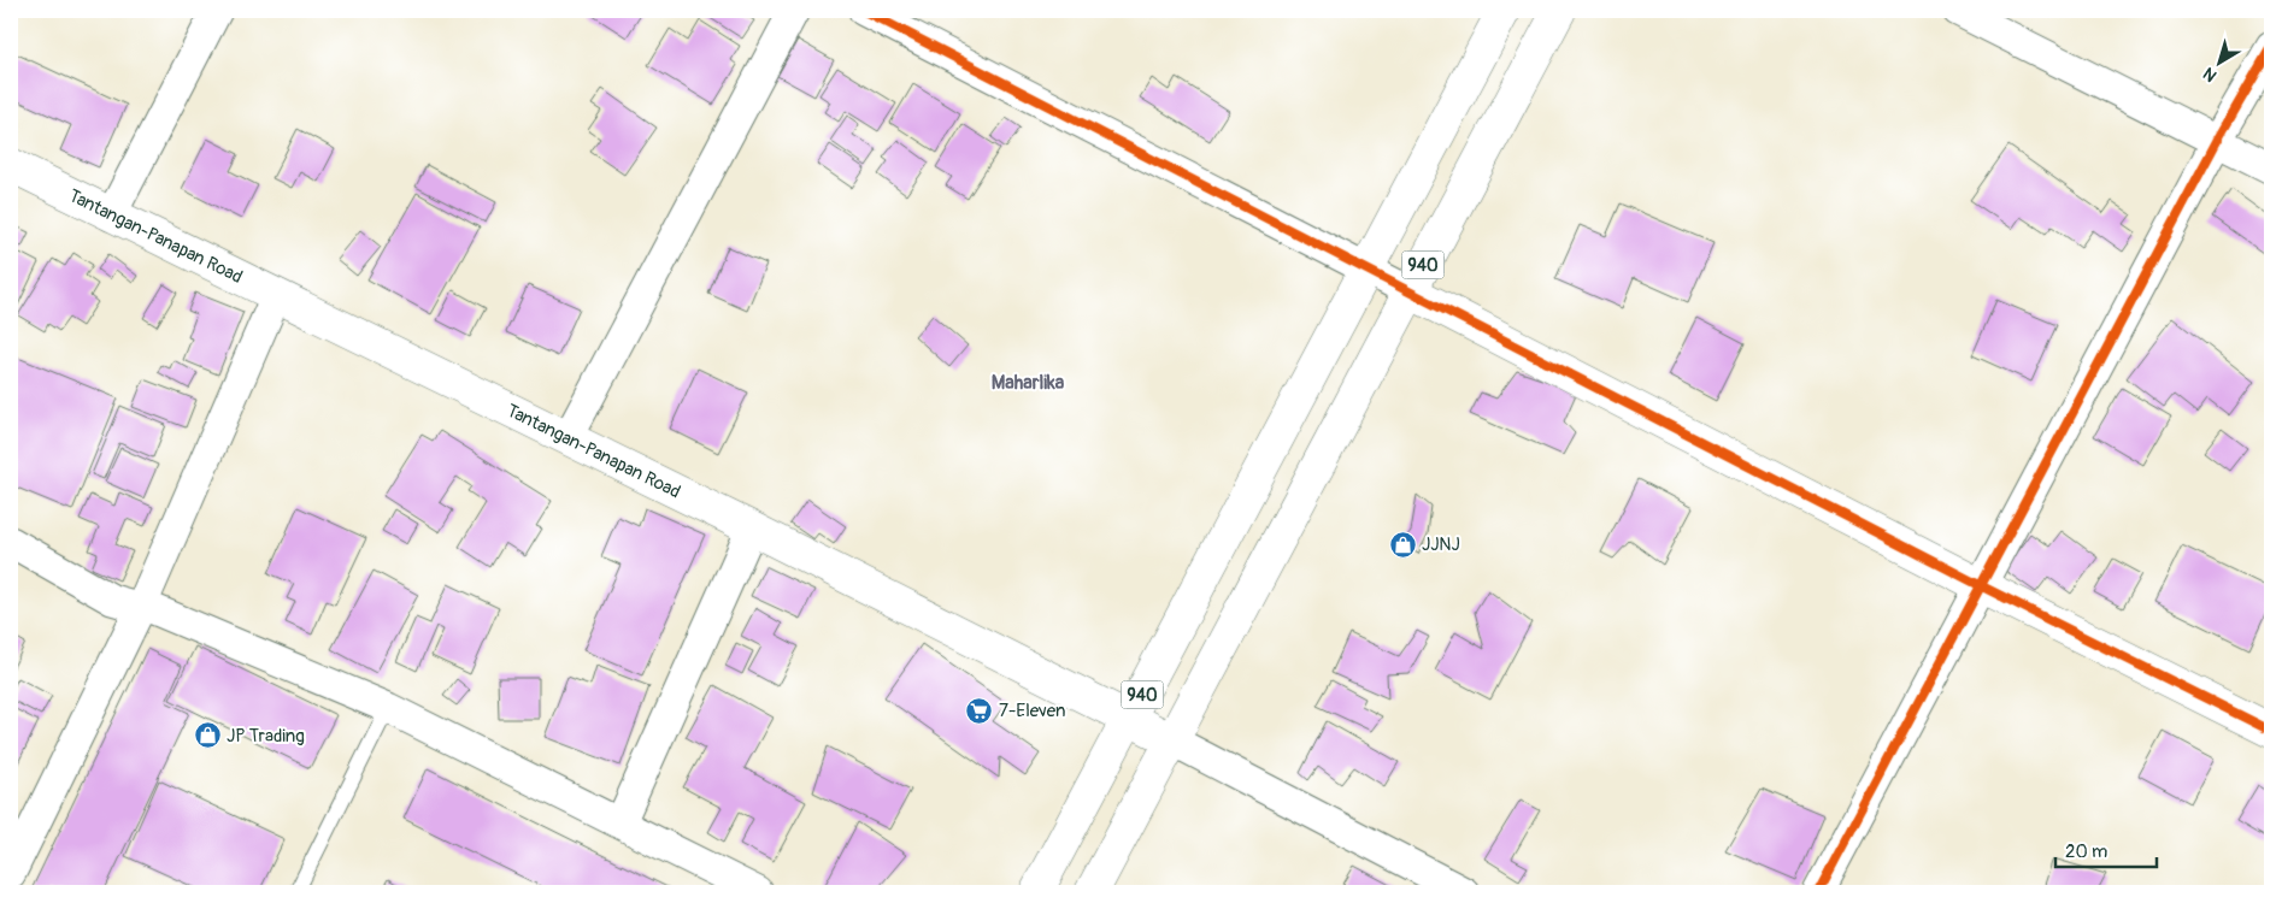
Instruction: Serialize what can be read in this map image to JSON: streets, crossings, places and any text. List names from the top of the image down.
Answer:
{
  "streets": {
    "main road": ["Tantangan-Panapan Road", "940"]
  },
  "crossings": [
    ["Tantangan-Panapan Road", "940"]
  ],
  "districts": ["Maharlika"],
  "places": {
    "shop": ["JJNJ", "JP Trading"],
    "supermarket": ["7-Eleven"]
  },
  "scale_bar": "20 m",
  "north": "bottom left"
}
